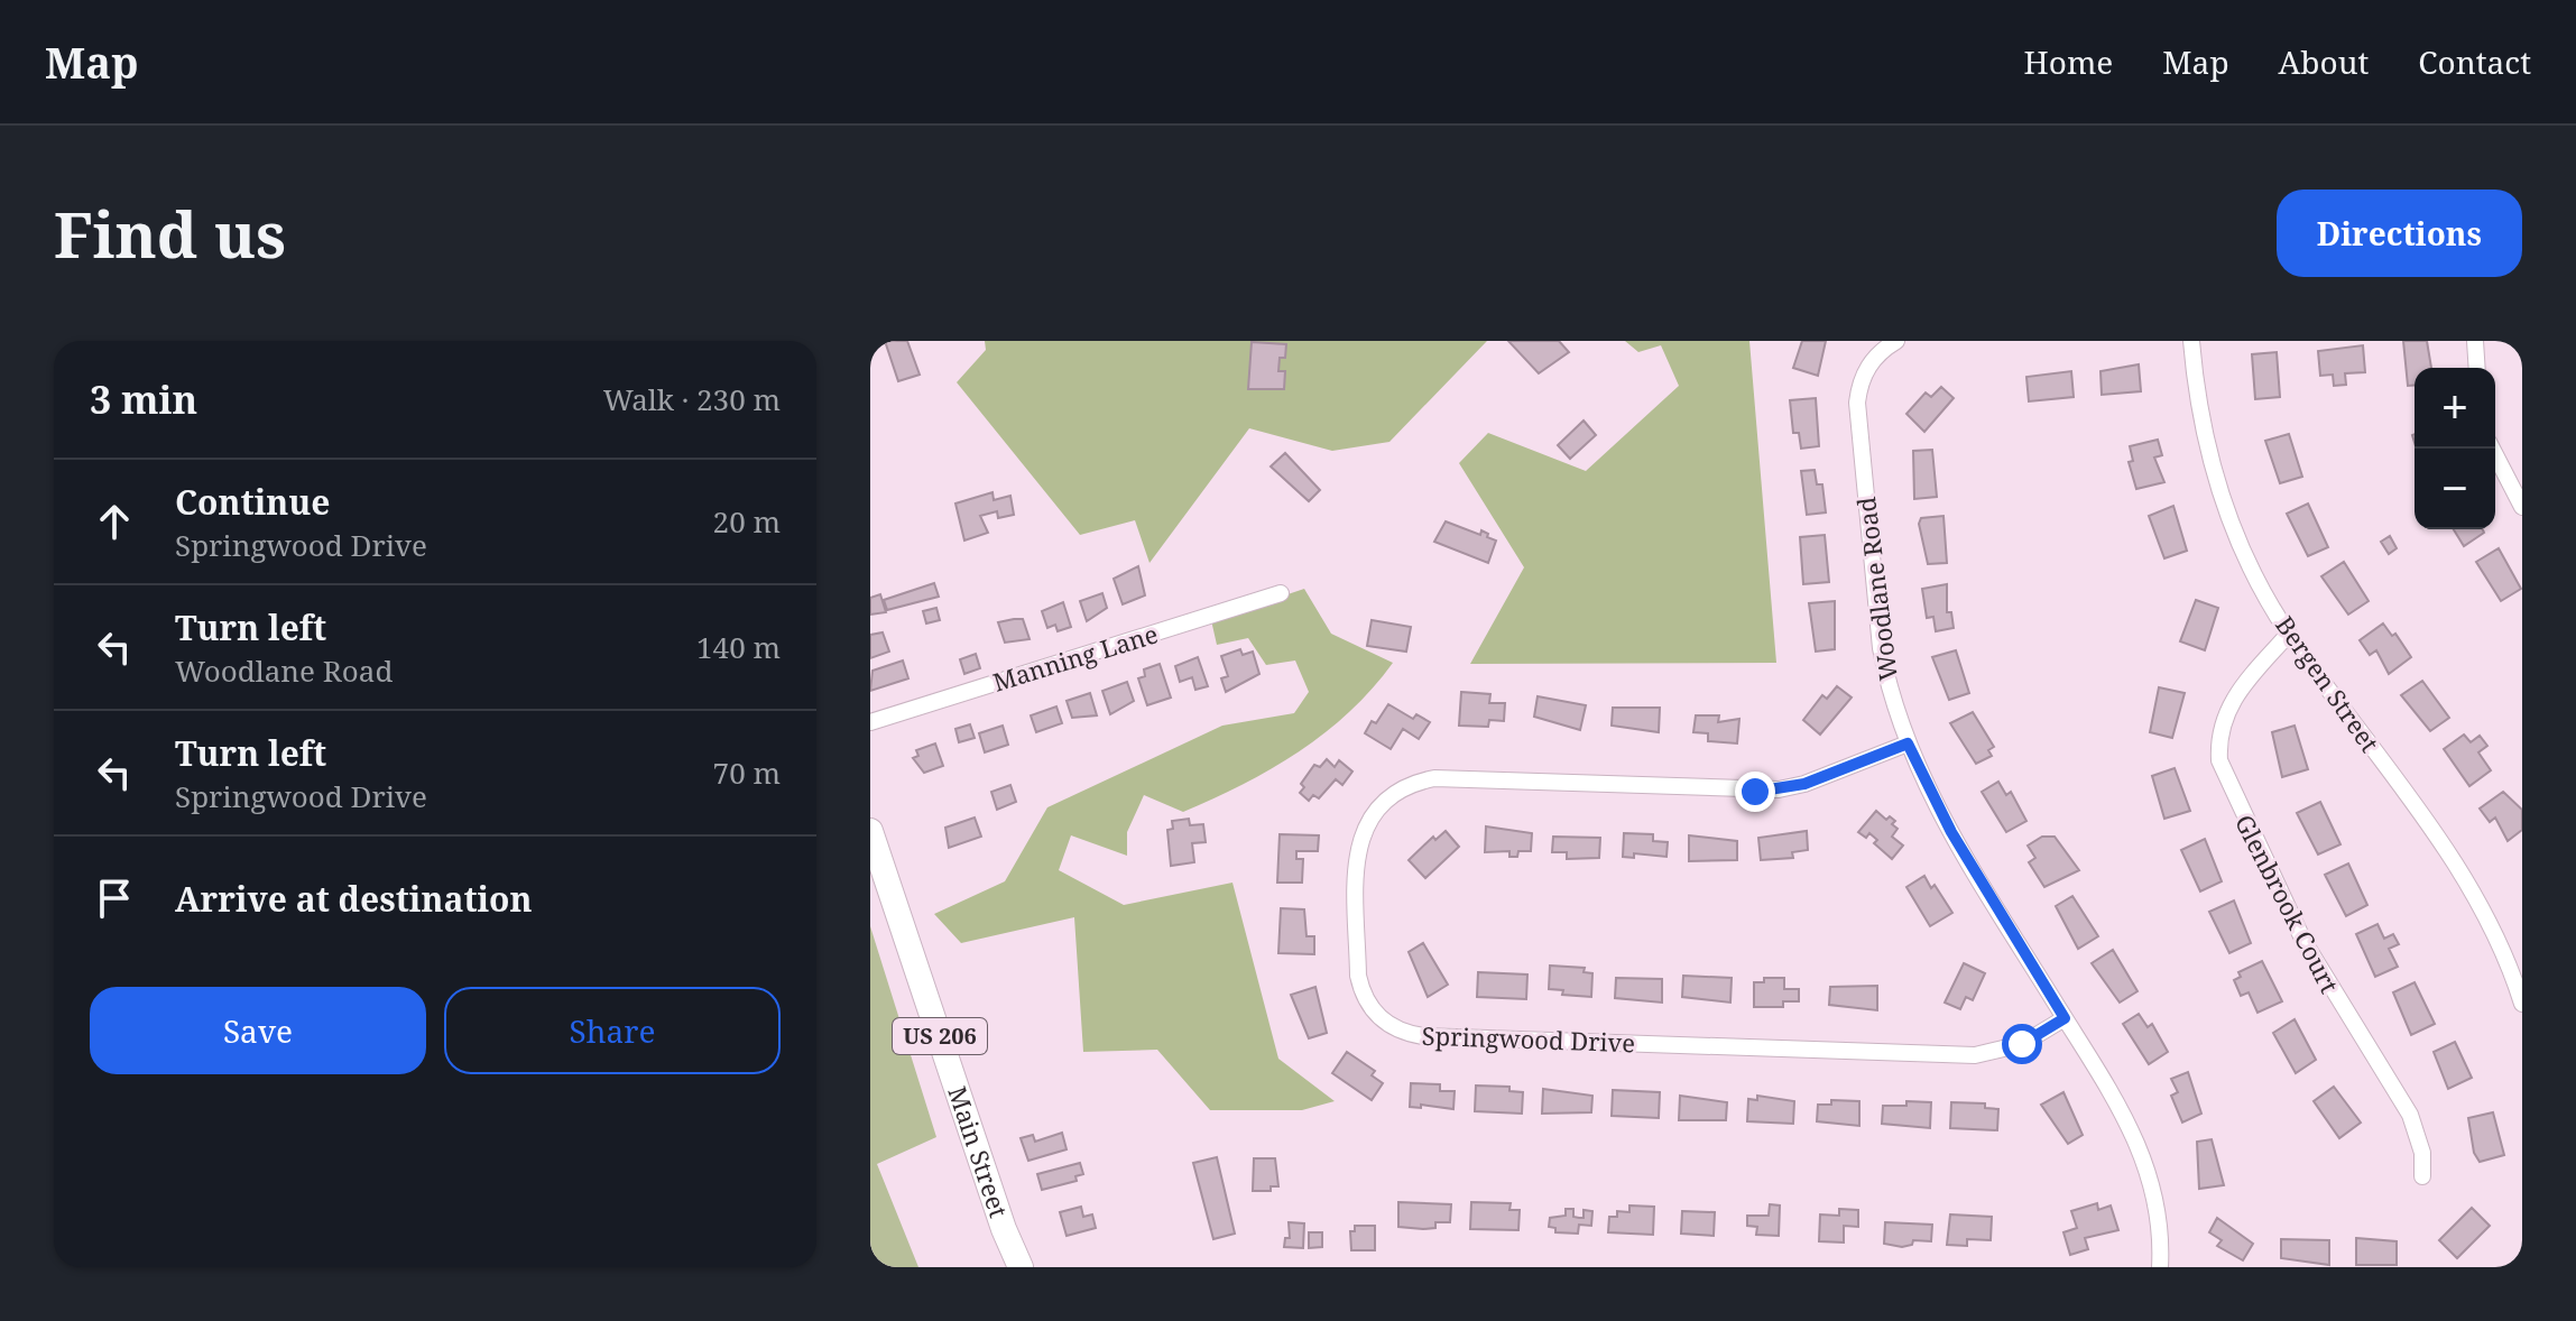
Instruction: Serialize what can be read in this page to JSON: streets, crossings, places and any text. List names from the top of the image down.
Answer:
{
  "streets": {
    "highway": ["US 206", "Main Street"],
    "street": [
      "Woodlane Road",
      "Manning Lane",
      "Bergen Street",
      "Glenbrook Court",
      "Springwood Drive"
    ]
  },
  "crossings": [
    ["Woodlane Road", "Springwood Drive"],
    ["Bergen Street", "Glenbrook Court"]
  ],
  "page": {
    "header": "Map",
    "nav": [
      "Home",
      "Map",
      "About",
      "Contact"
    ],
    "buttons": [
      "Directions",
      ["Save", "Share"]
    ],
    "title": "Find us",
    "heading": ["3 min", "Walk · 230 m"],
    "map_buttons": ["+", "−"],
    "list": [
      ["Continue", "Springwood Drive", "20 m"],
      ["Turn left", "Woodlane Road", "140 m"],
      ["Turn left", "Springwood Drive", "70 m"],
      "Arrive at destination"
    ]
  }
}
